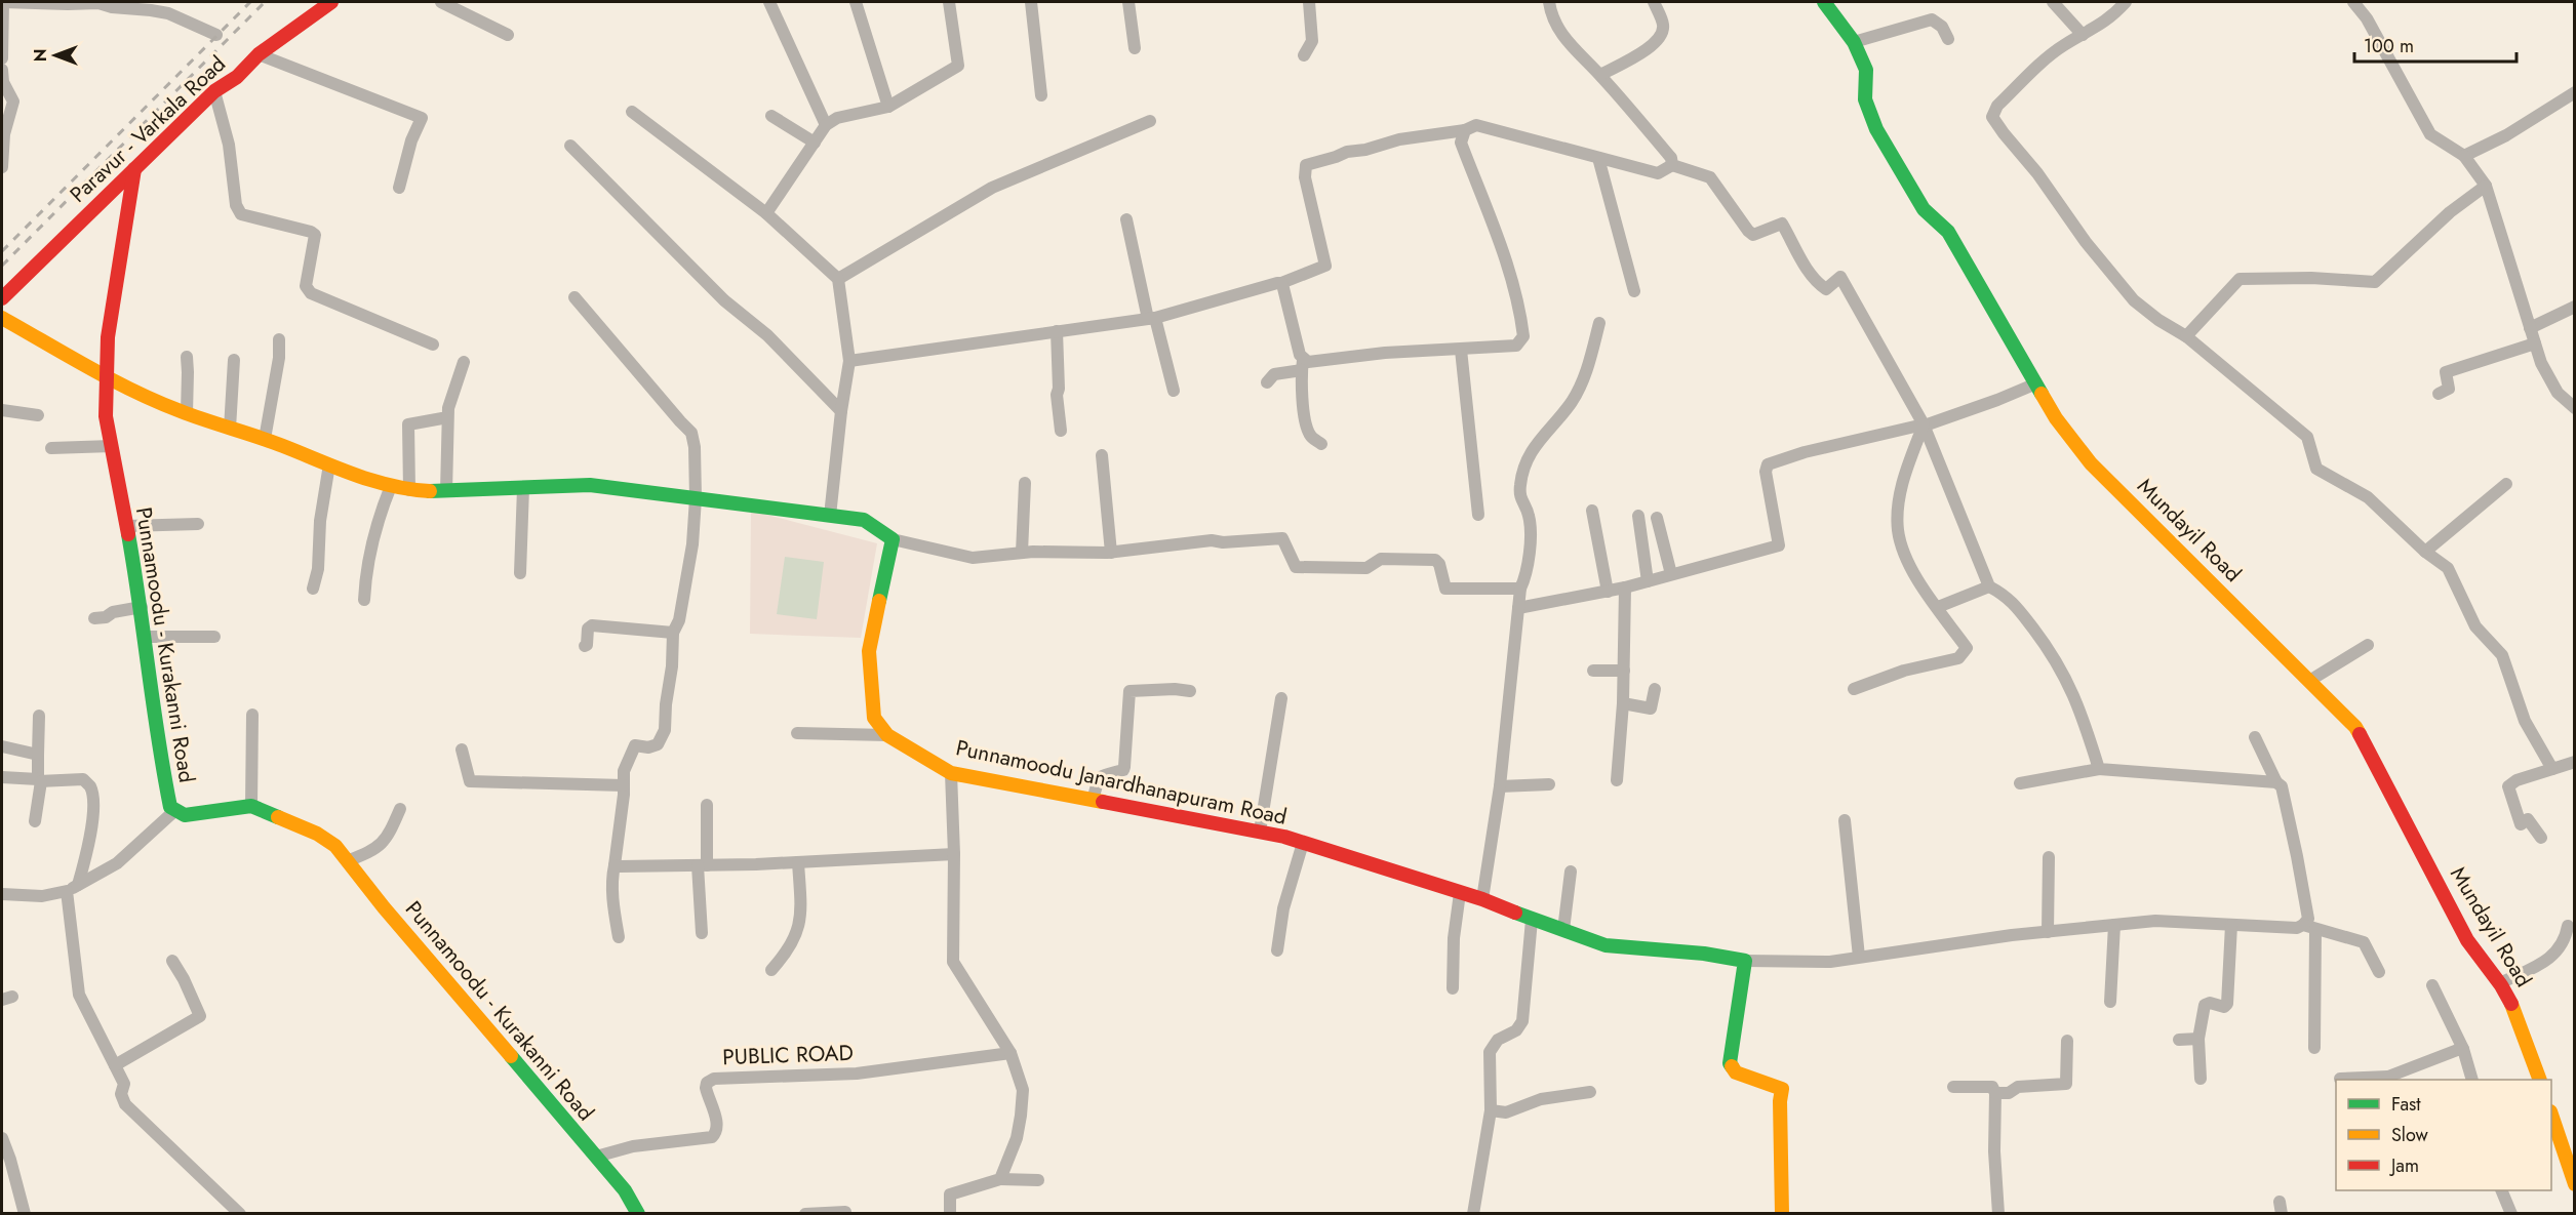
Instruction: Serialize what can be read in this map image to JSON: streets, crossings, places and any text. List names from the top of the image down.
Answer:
{
  "streets": {
    "main road": [
      "Paravur - Varkala Road",
      "Mundayil Road",
      "Punnamoodu - Kurakanni Road",
      "Punnamoodu Janardhanapuram Road"
    ],
    "street": ["PUBLIC ROAD"]
  },
  "crossings": [
    ["Paravur - Varkala Road", "Punnamoodu - Kurakanni Road"],
    ["Punnamoodu - Kurakanni Road", "PUBLIC ROAD"]
  ],
  "legend": ["Fast", "Slow", "Jam"],
  "scale_bar": "100 m",
  "north": "left"
}
